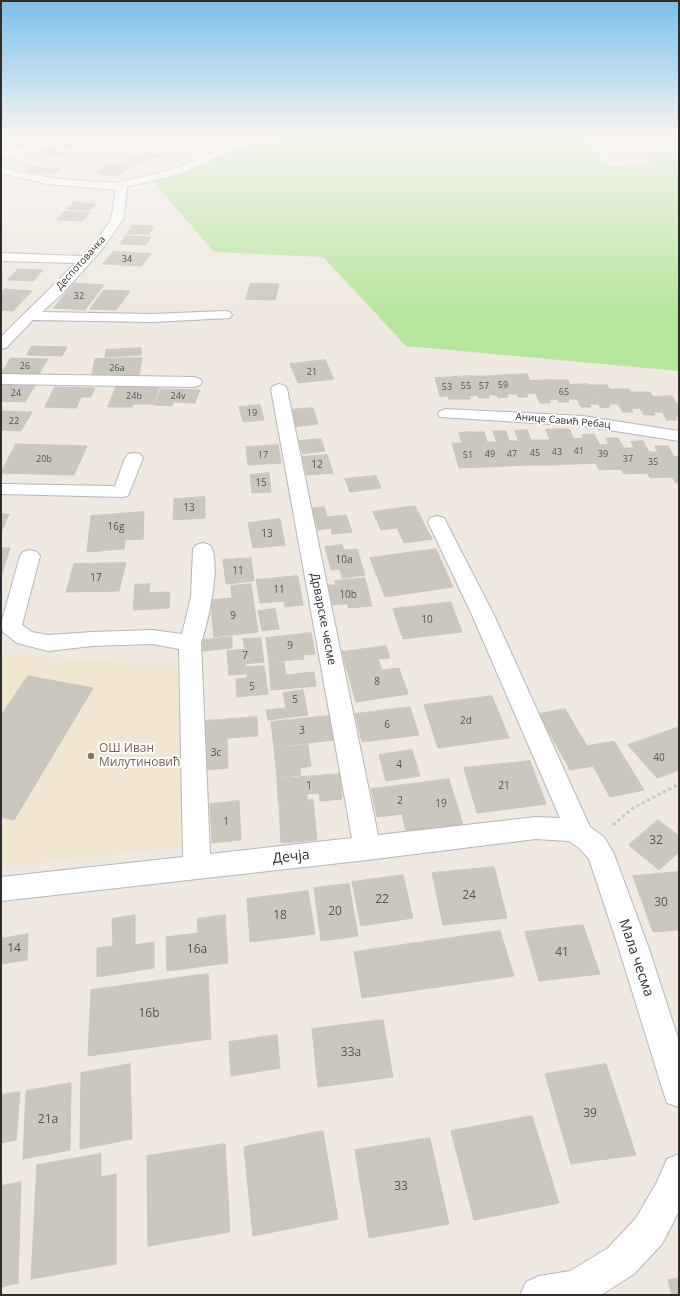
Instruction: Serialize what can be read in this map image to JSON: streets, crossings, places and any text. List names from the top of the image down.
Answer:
{
  "streets": {
    "street": [
      "Деспотовачка",
      "Анице Савић Ребац",
      "Дрварске чесме",
      "Дечја",
      "Мала чесма"
    ]
  },
  "crossings": [
    ["Дрварске чесме", "Дечја"],
    ["Дечја", "Мала чесма"]
  ],
  "places": ["ОШ Иван Милутиновић"],
  "house_numbers": [
    "34",
    "32",
    "26",
    "26a",
    "21",
    "59",
    "55",
    "57",
    "53",
    "65",
    "24",
    "24b",
    "24v",
    "19",
    "22",
    "41",
    "43",
    "45",
    "49",
    "47",
    "39",
    "17",
    "51",
    "20b",
    "37",
    "35",
    "12",
    "15",
    "13",
    "16g",
    "13",
    "10a",
    "11",
    "17",
    "11",
    "10b",
    "9",
    "10",
    "9",
    "7",
    "8",
    "5",
    "5",
    "2d",
    "6",
    "3",
    "3c",
    "40",
    "4",
    "1",
    "21",
    "2",
    "19",
    "1",
    "32",
    "24",
    "22",
    "30",
    "20",
    "18",
    "14",
    "16a",
    "41",
    "16b",
    "33a",
    "39",
    "21a",
    "33"
  ]
}
